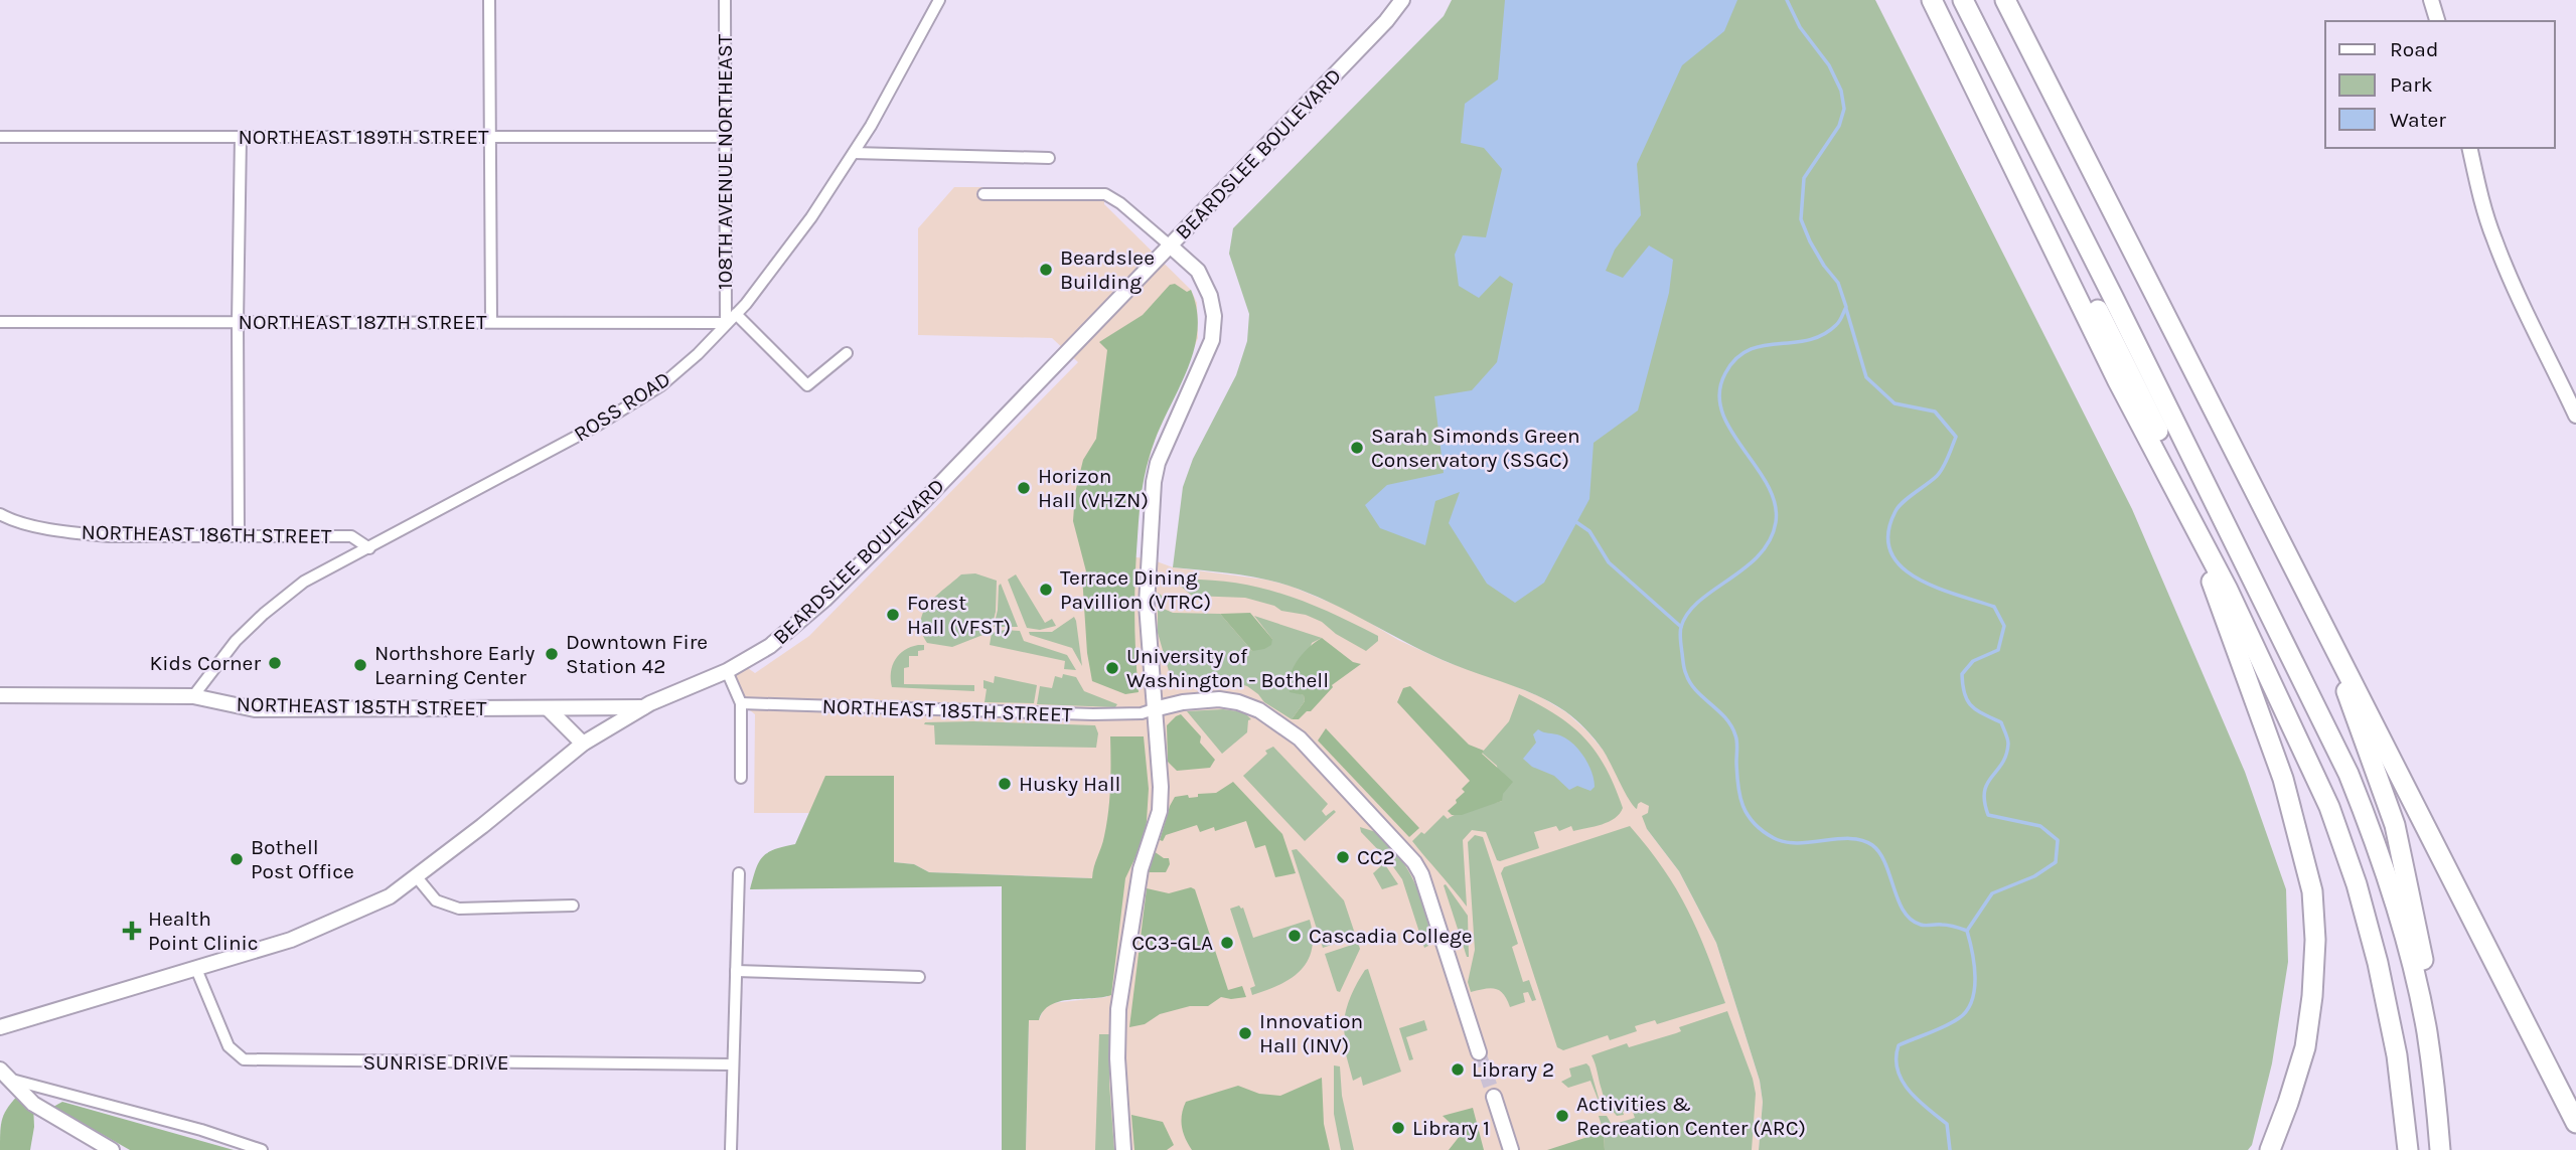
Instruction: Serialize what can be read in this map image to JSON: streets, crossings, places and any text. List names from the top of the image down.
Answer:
{
  "streets": {
    "street": [
      "NORTHEAST 189TH STREET",
      "BEARDSLEE BOULEVARD",
      "108TH AVENUE NORTHEAST",
      "NORTHEAST 187TH STREET",
      "ROSS ROAD",
      "NORTHEAST 186TH STREET",
      "NORTHEAST 185TH STREET",
      "SUNRISE DRIVE"
    ]
  },
  "crossings": [
    ["NORTHEAST 189TH STREET", "108TH AVENUE NORTHEAST"],
    ["BEARDSLEE BOULEVARD", "NORTHEAST 185TH STREET"],
    ["BEARDSLEE BOULEVARD", "SUNRISE DRIVE"],
    ["108TH AVENUE NORTHEAST", "NORTHEAST 187TH STREET"],
    ["108TH AVENUE NORTHEAST", "ROSS ROAD"],
    ["NORTHEAST 187TH STREET", "ROSS ROAD"],
    ["ROSS ROAD", "NORTHEAST 186TH STREET"],
    ["ROSS ROAD", "NORTHEAST 185TH STREET"]
  ],
  "places": {
    "other": [
      "Beardslee Building",
      "Sarah Simonds Green Conservatory (SSGC)",
      "Horizon Hall (VHZN)",
      "Terrace Dining Pavillion (VTRC)",
      "Forest Hall (VFST)",
      "Downtown Fire Station 42",
      "Kids Corner",
      "Northshore Early Learning Center",
      "University of Washington - Bothell",
      "Husky Hall",
      "CC2",
      "Bothell Post Office",
      "Cascadia College",
      "CC3-GLA",
      "Innovation Hall (INV)",
      "Library 2",
      "Activities & Recreation Center (ARC)",
      "Library 1"
    ],
    "health": ["Health Point Clinic"]
  },
  "legend": ["Road", "Park", "Water"]
}
